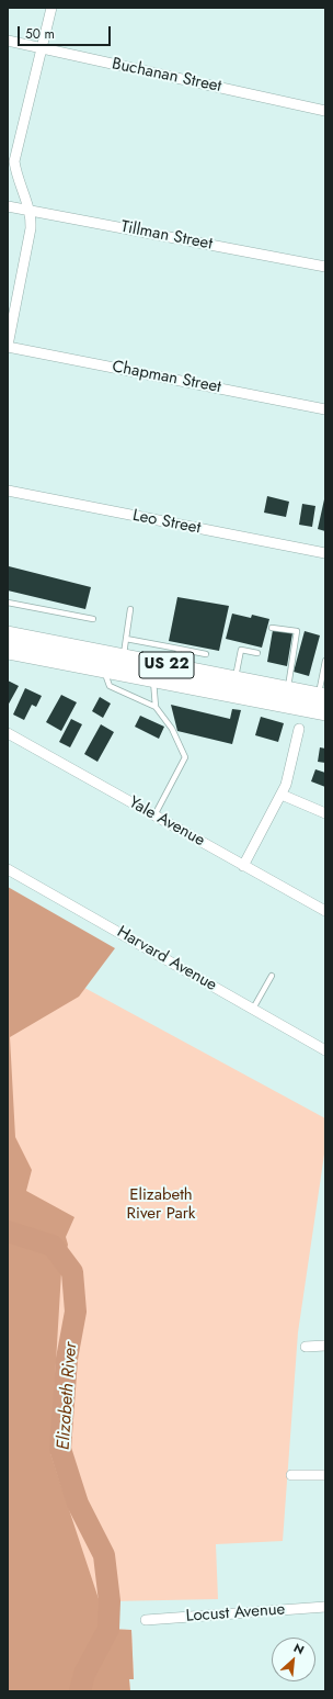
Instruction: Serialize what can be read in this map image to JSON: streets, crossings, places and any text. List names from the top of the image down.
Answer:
{
  "streets": {
    "highway": ["US 22"],
    "street": [
      "Buchanan Street",
      "Tillman Street",
      "Chapman Street",
      "Leo Street",
      "Yale Avenue",
      "Harvard Avenue",
      "Locust Avenue"
    ]
  },
  "water": ["Elizabeth River"],
  "parks": ["Elizabeth River Park"],
  "scale_bar": "50 m",
  "north": "top right"
}
